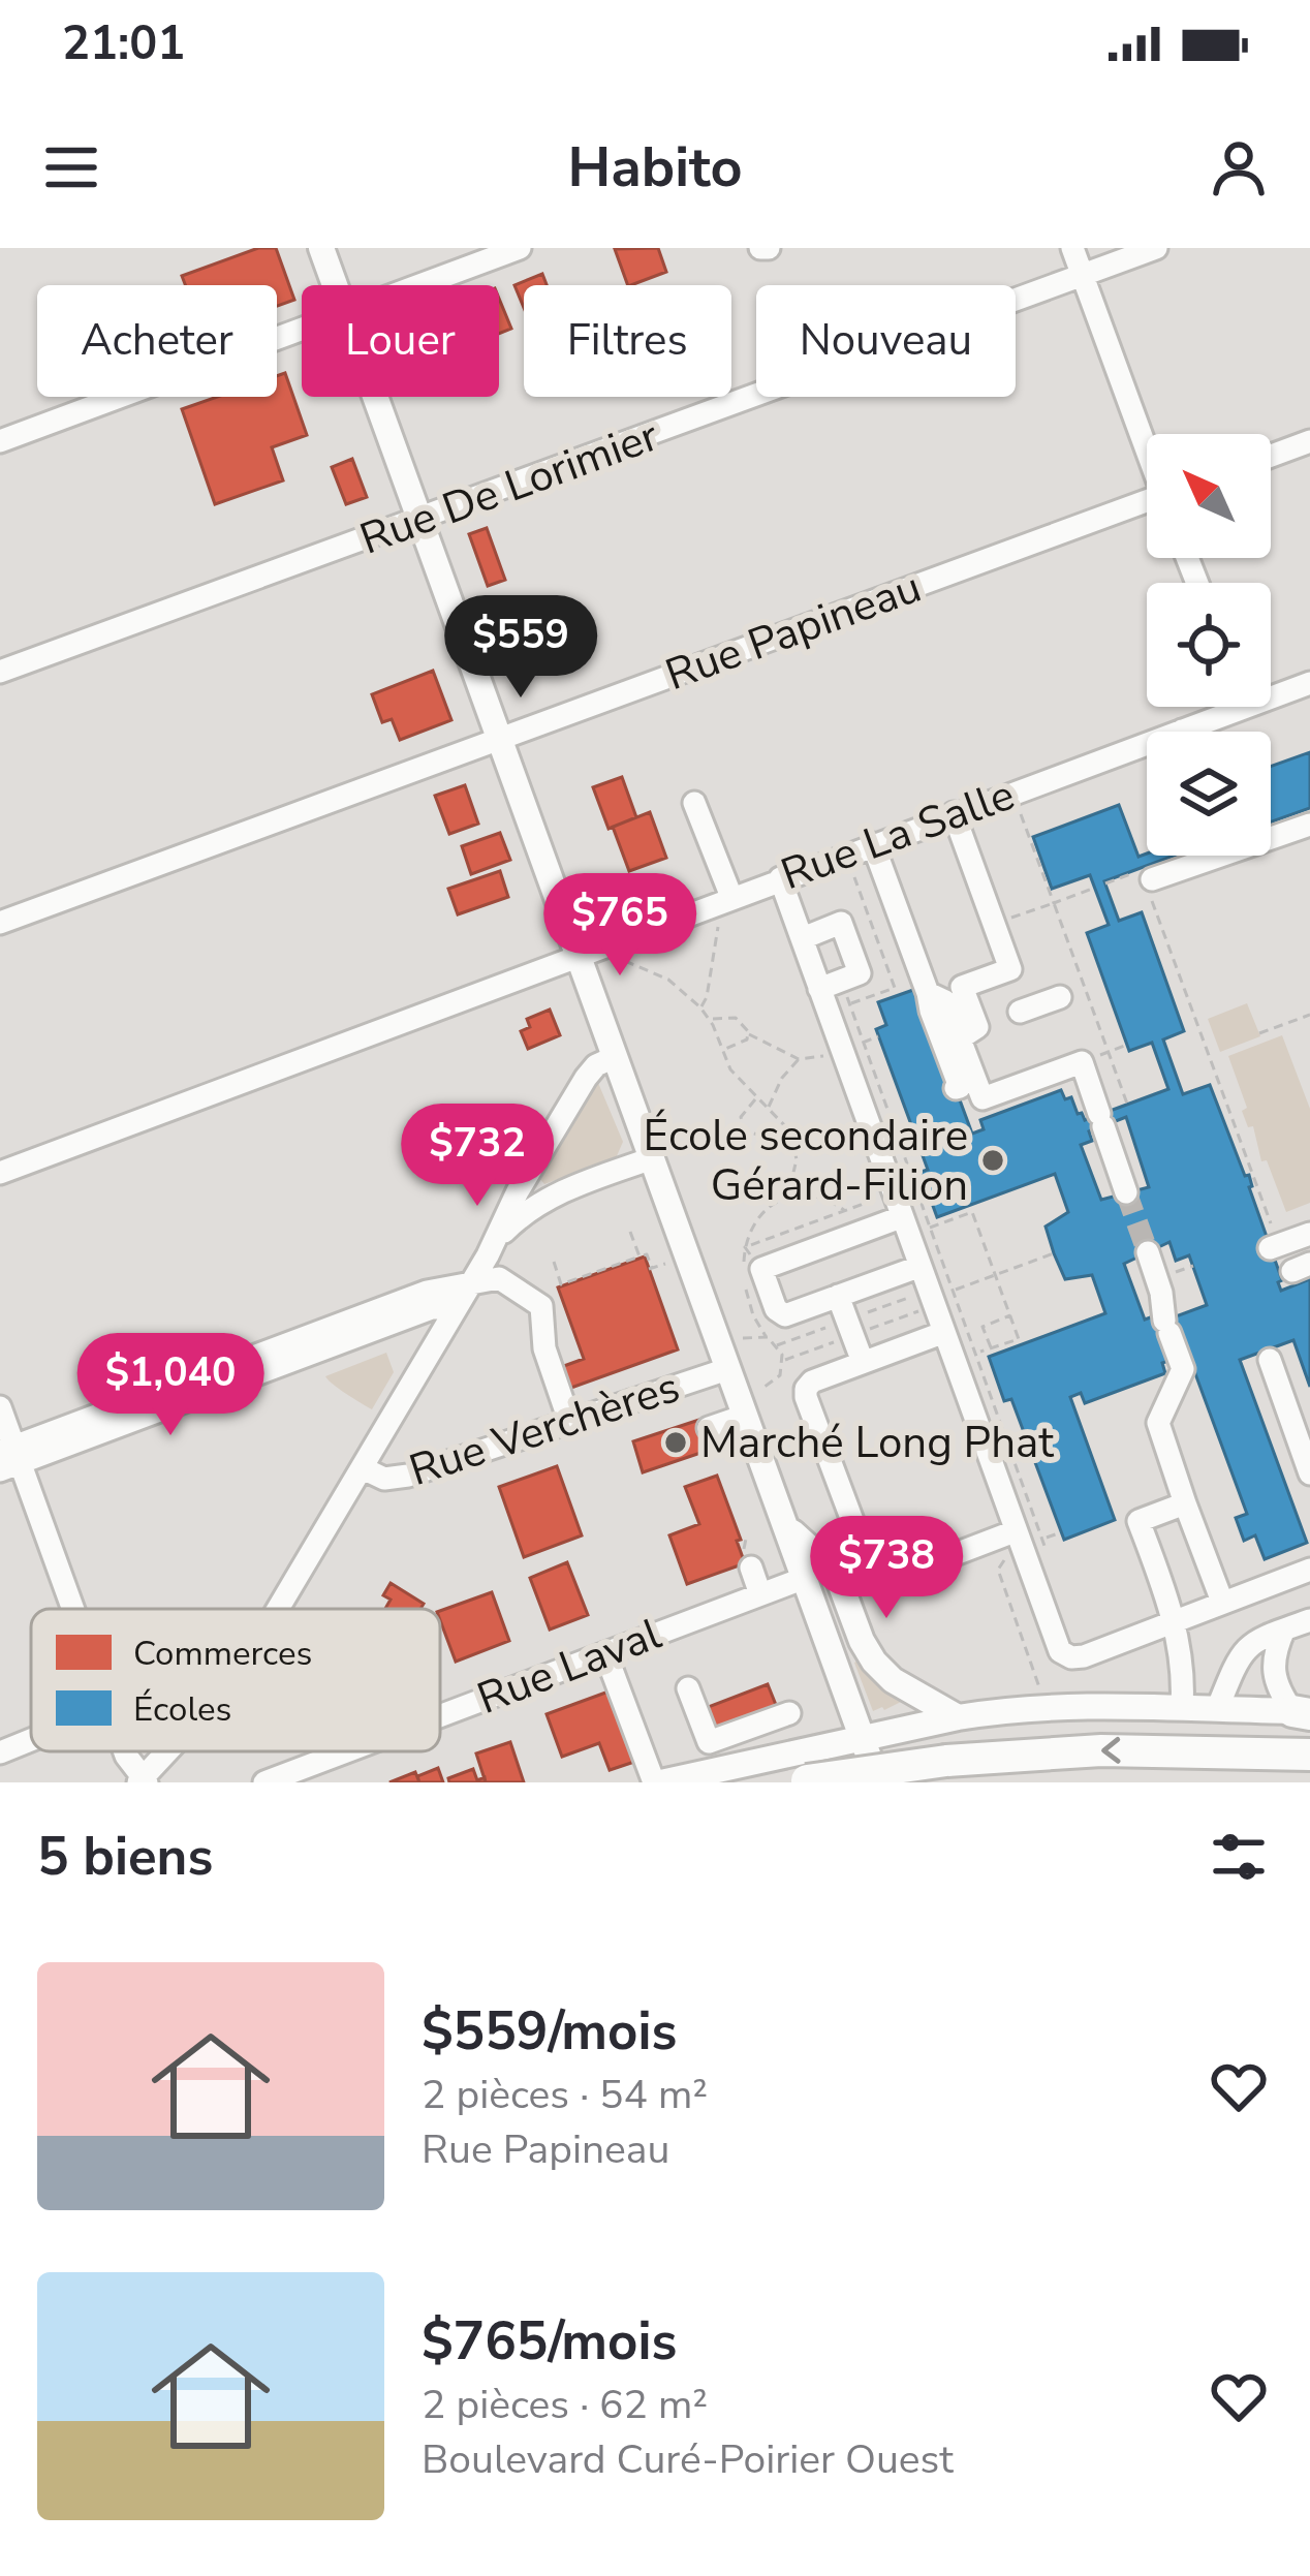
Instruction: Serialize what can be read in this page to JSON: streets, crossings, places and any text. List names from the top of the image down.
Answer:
{
  "streets": {
    "street": [
      "Rue De Lorimier",
      "Rue Papineau",
      "Rue La Salle",
      "Rue Verchères",
      "Rue Laval"
    ]
  },
  "places": ["École secondaire Gérard-Filion", "Marché Long Phat"],
  "legend": ["Commerces", "Écoles"],
  "north": "top left",
  "page": {
    "status": "21:01",
    "header": "Habito",
    "chip": [
      "Acheter",
      "Louer",
      "Filtres",
      "Nouveau"
    ],
    "price": [
      "$559",
      "$765",
      "$732",
      "$1,040",
      "$738"
    ],
    "heading": "5 biens",
    "list": [
      {
        "name": "$559/mois",
        "note": "2 pièces · 54 m² · Rue Papineau"
      },
      {
        "name": "$765/mois",
        "note": "2 pièces · 62 m² · Boulevard Curé-Poirier Ouest"
      }
    ]
  }
}
